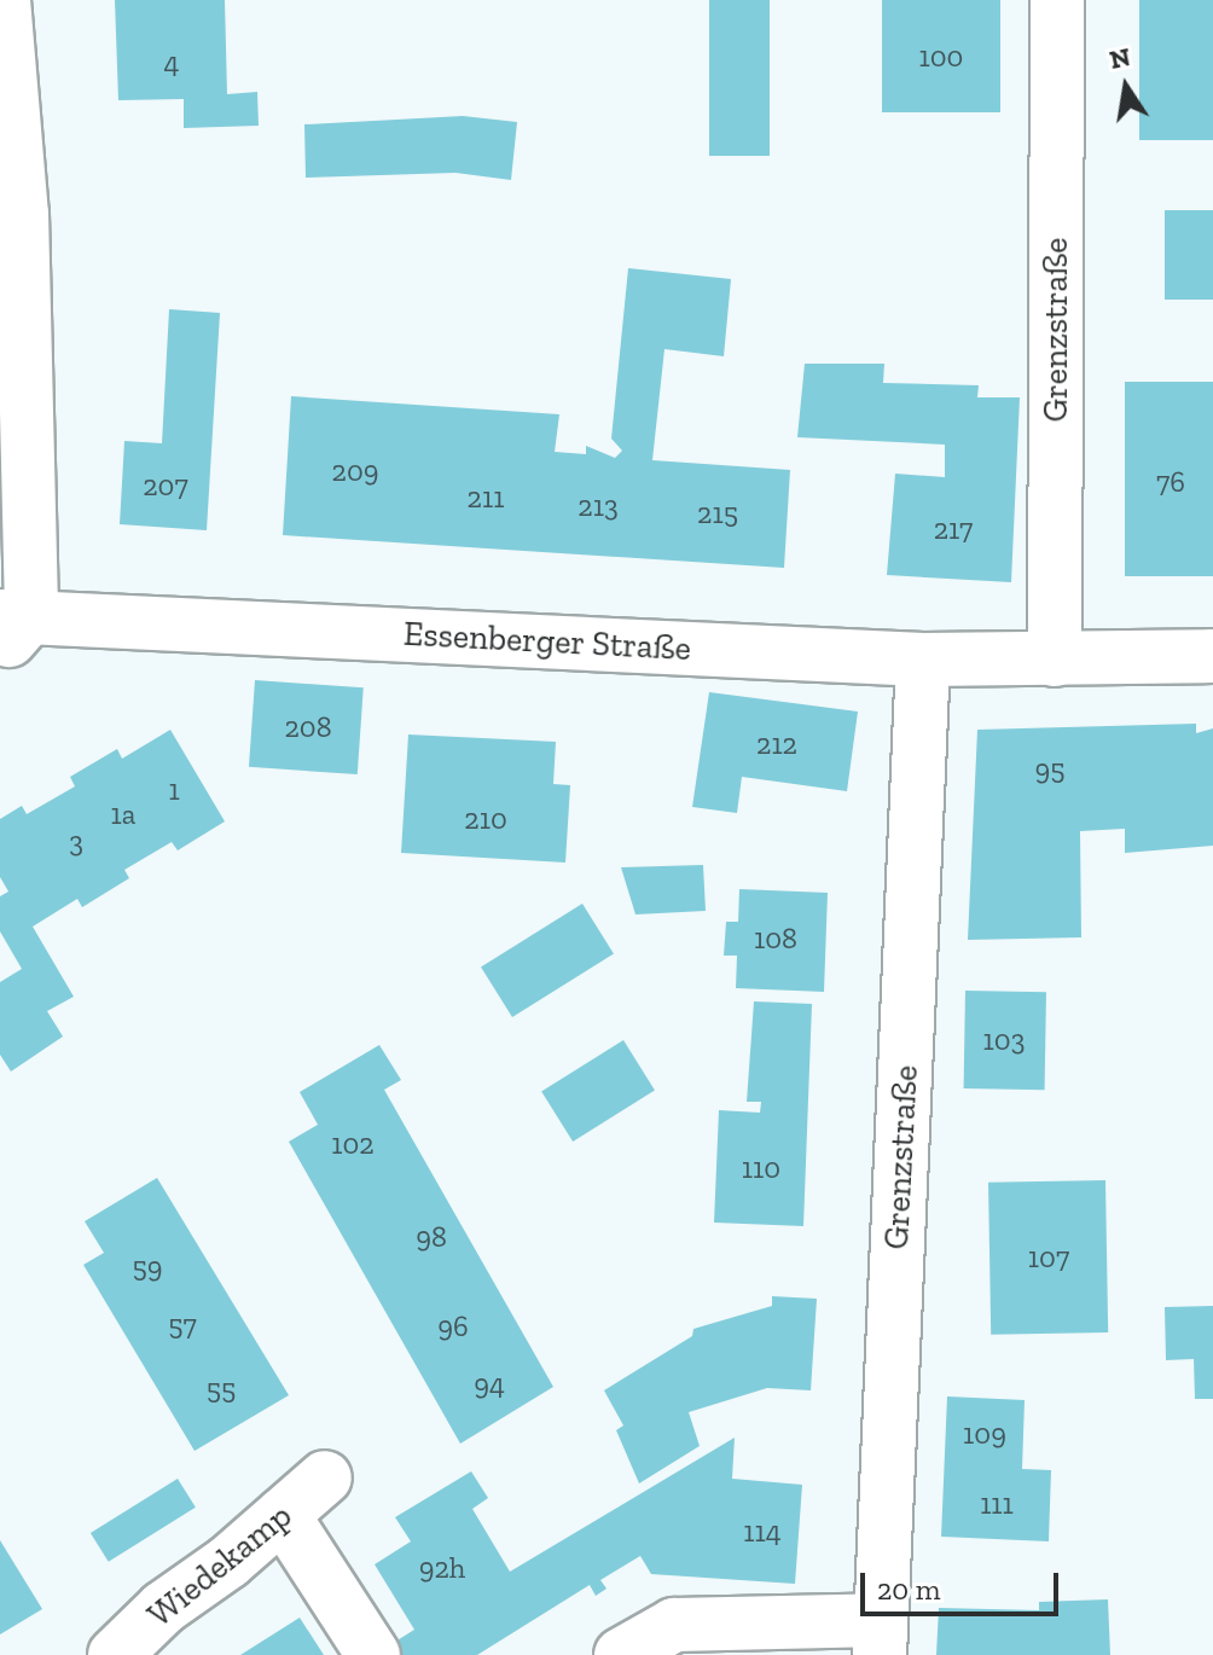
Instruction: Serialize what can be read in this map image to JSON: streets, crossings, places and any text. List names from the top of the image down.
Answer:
{
  "streets": {
    "street": ["Grenzstraße", "Essenberger Straße", "Wiedekamp"]
  },
  "crossings": [
    ["Grenzstraße", "Essenberger Straße"]
  ],
  "house_numbers": [
    "100",
    "4",
    "209",
    "76",
    "207",
    "211",
    "213",
    "215",
    "217",
    "208",
    "212",
    "95",
    "1",
    "1a",
    "210",
    "3",
    "108",
    "103",
    "102",
    "110",
    "98",
    "107",
    "59",
    "57",
    "96",
    "94",
    "55",
    "109",
    "111",
    "114",
    "92h"
  ],
  "scale_bar": "20 m",
  "north": "top"
}
